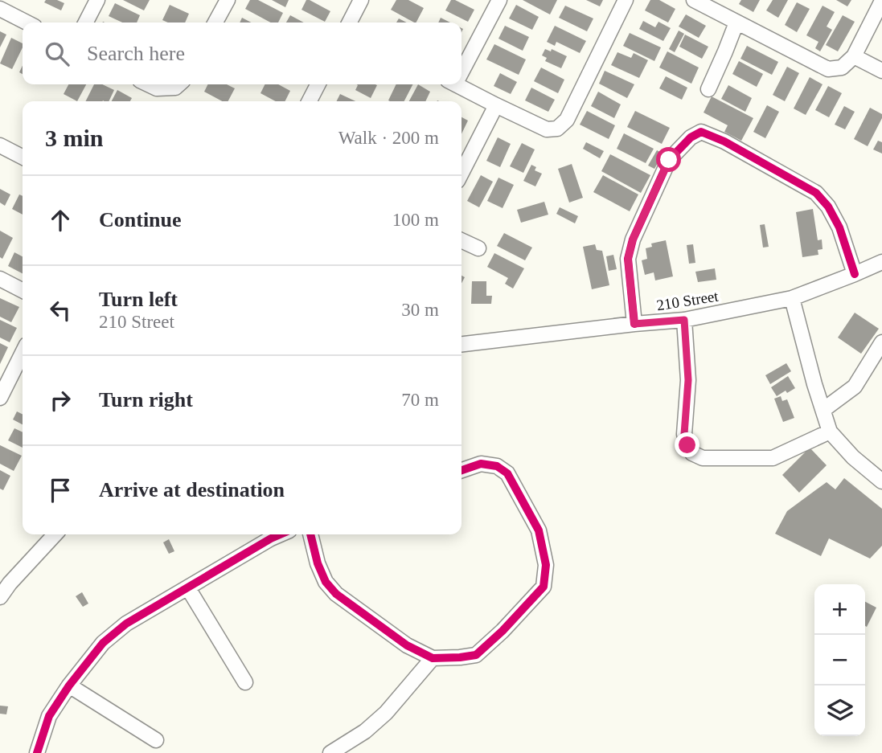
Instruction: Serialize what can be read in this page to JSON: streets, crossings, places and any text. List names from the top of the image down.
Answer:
{
  "streets": {
    "street": ["210 Street"]
  },
  "page": {
    "search": "Search here",
    "heading": ["3 min", "Walk · 200 m"],
    "list": [
      ["Continue", "100 m"],
      ["Turn left", "210 Street", "30 m"],
      ["Turn right", "70 m"],
      "Arrive at destination"
    ],
    "map_buttons": ["+", "−"]
  }
}
